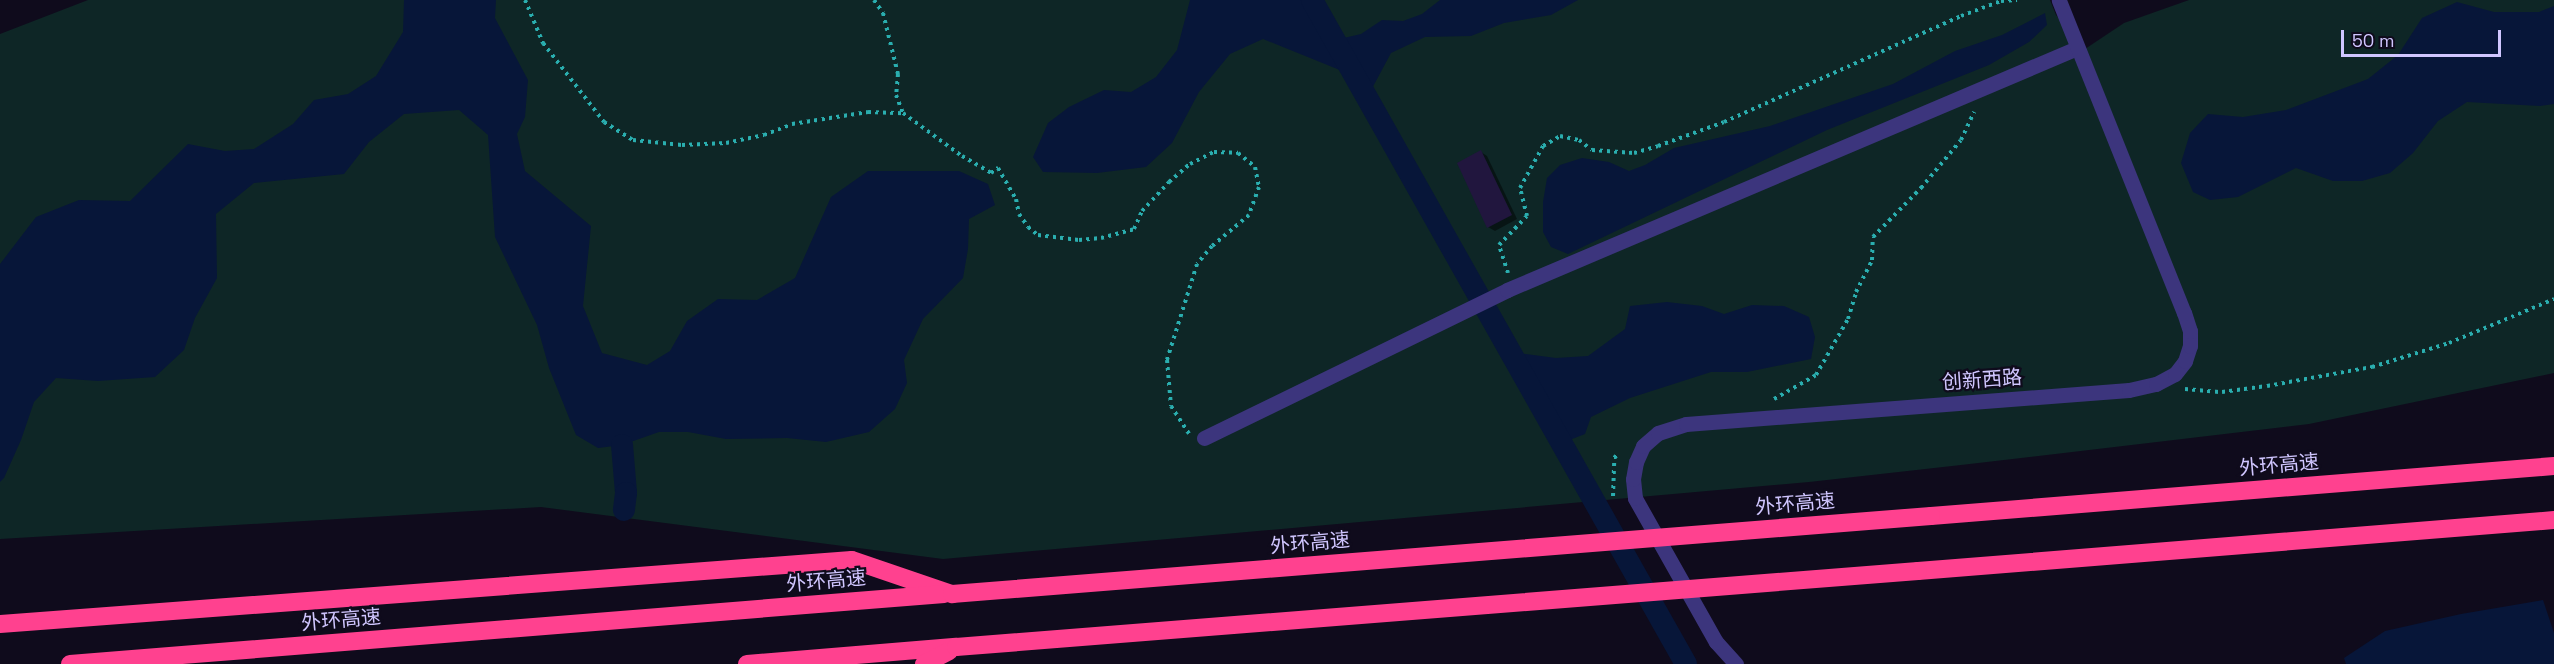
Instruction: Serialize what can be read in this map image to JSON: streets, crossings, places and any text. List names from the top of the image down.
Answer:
{
  "streets": {
    "highway": ["外环高速"],
    "street": ["创新西路"]
  },
  "scale_bar": "50 m"
}
